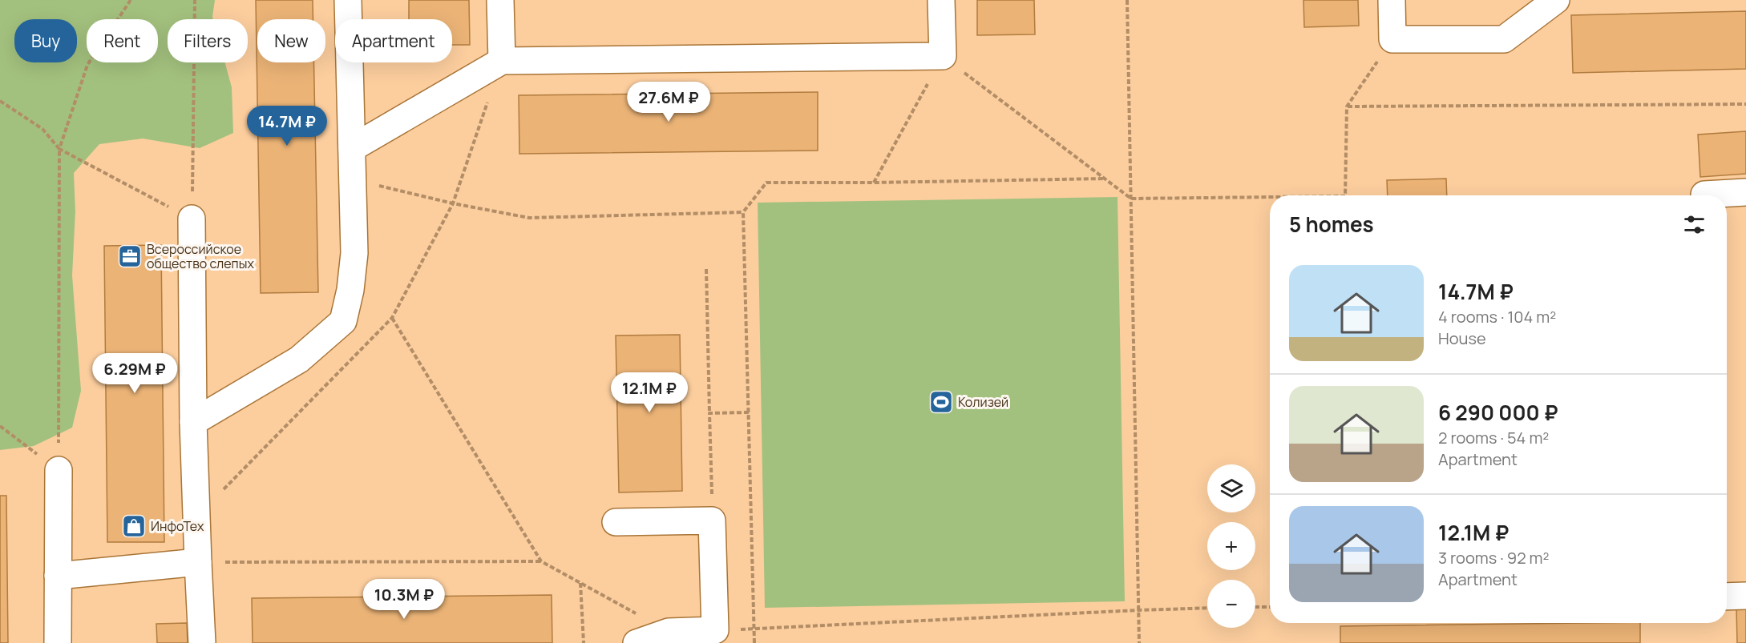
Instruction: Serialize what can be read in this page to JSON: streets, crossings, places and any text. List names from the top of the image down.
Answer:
{
  "places": {
    "office": ["Всероссийское общество слепых"],
    "sports": ["Колизей"],
    "shop": ["ИнфоТех"]
  },
  "page": {
    "chip": [
      "Buy",
      "Rent",
      "Filters",
      "New",
      "Apartment"
    ],
    "price": [
      "27.6M ₽",
      "14.7M ₽",
      "6.29M ₽",
      "12.1M ₽",
      "10.3M ₽"
    ],
    "heading": "5 homes",
    "list": [
      {
        "name": "14.7M ₽",
        "note": "4 rooms · 104 m² · House"
      },
      {
        "name": "6 290 000 ₽",
        "note": "2 rooms · 54 m² · Apartment"
      },
      {
        "name": "12.1M ₽",
        "note": "3 rooms · 92 m² · Apartment"
      }
    ],
    "map_buttons": ["+", "−"]
  }
}
